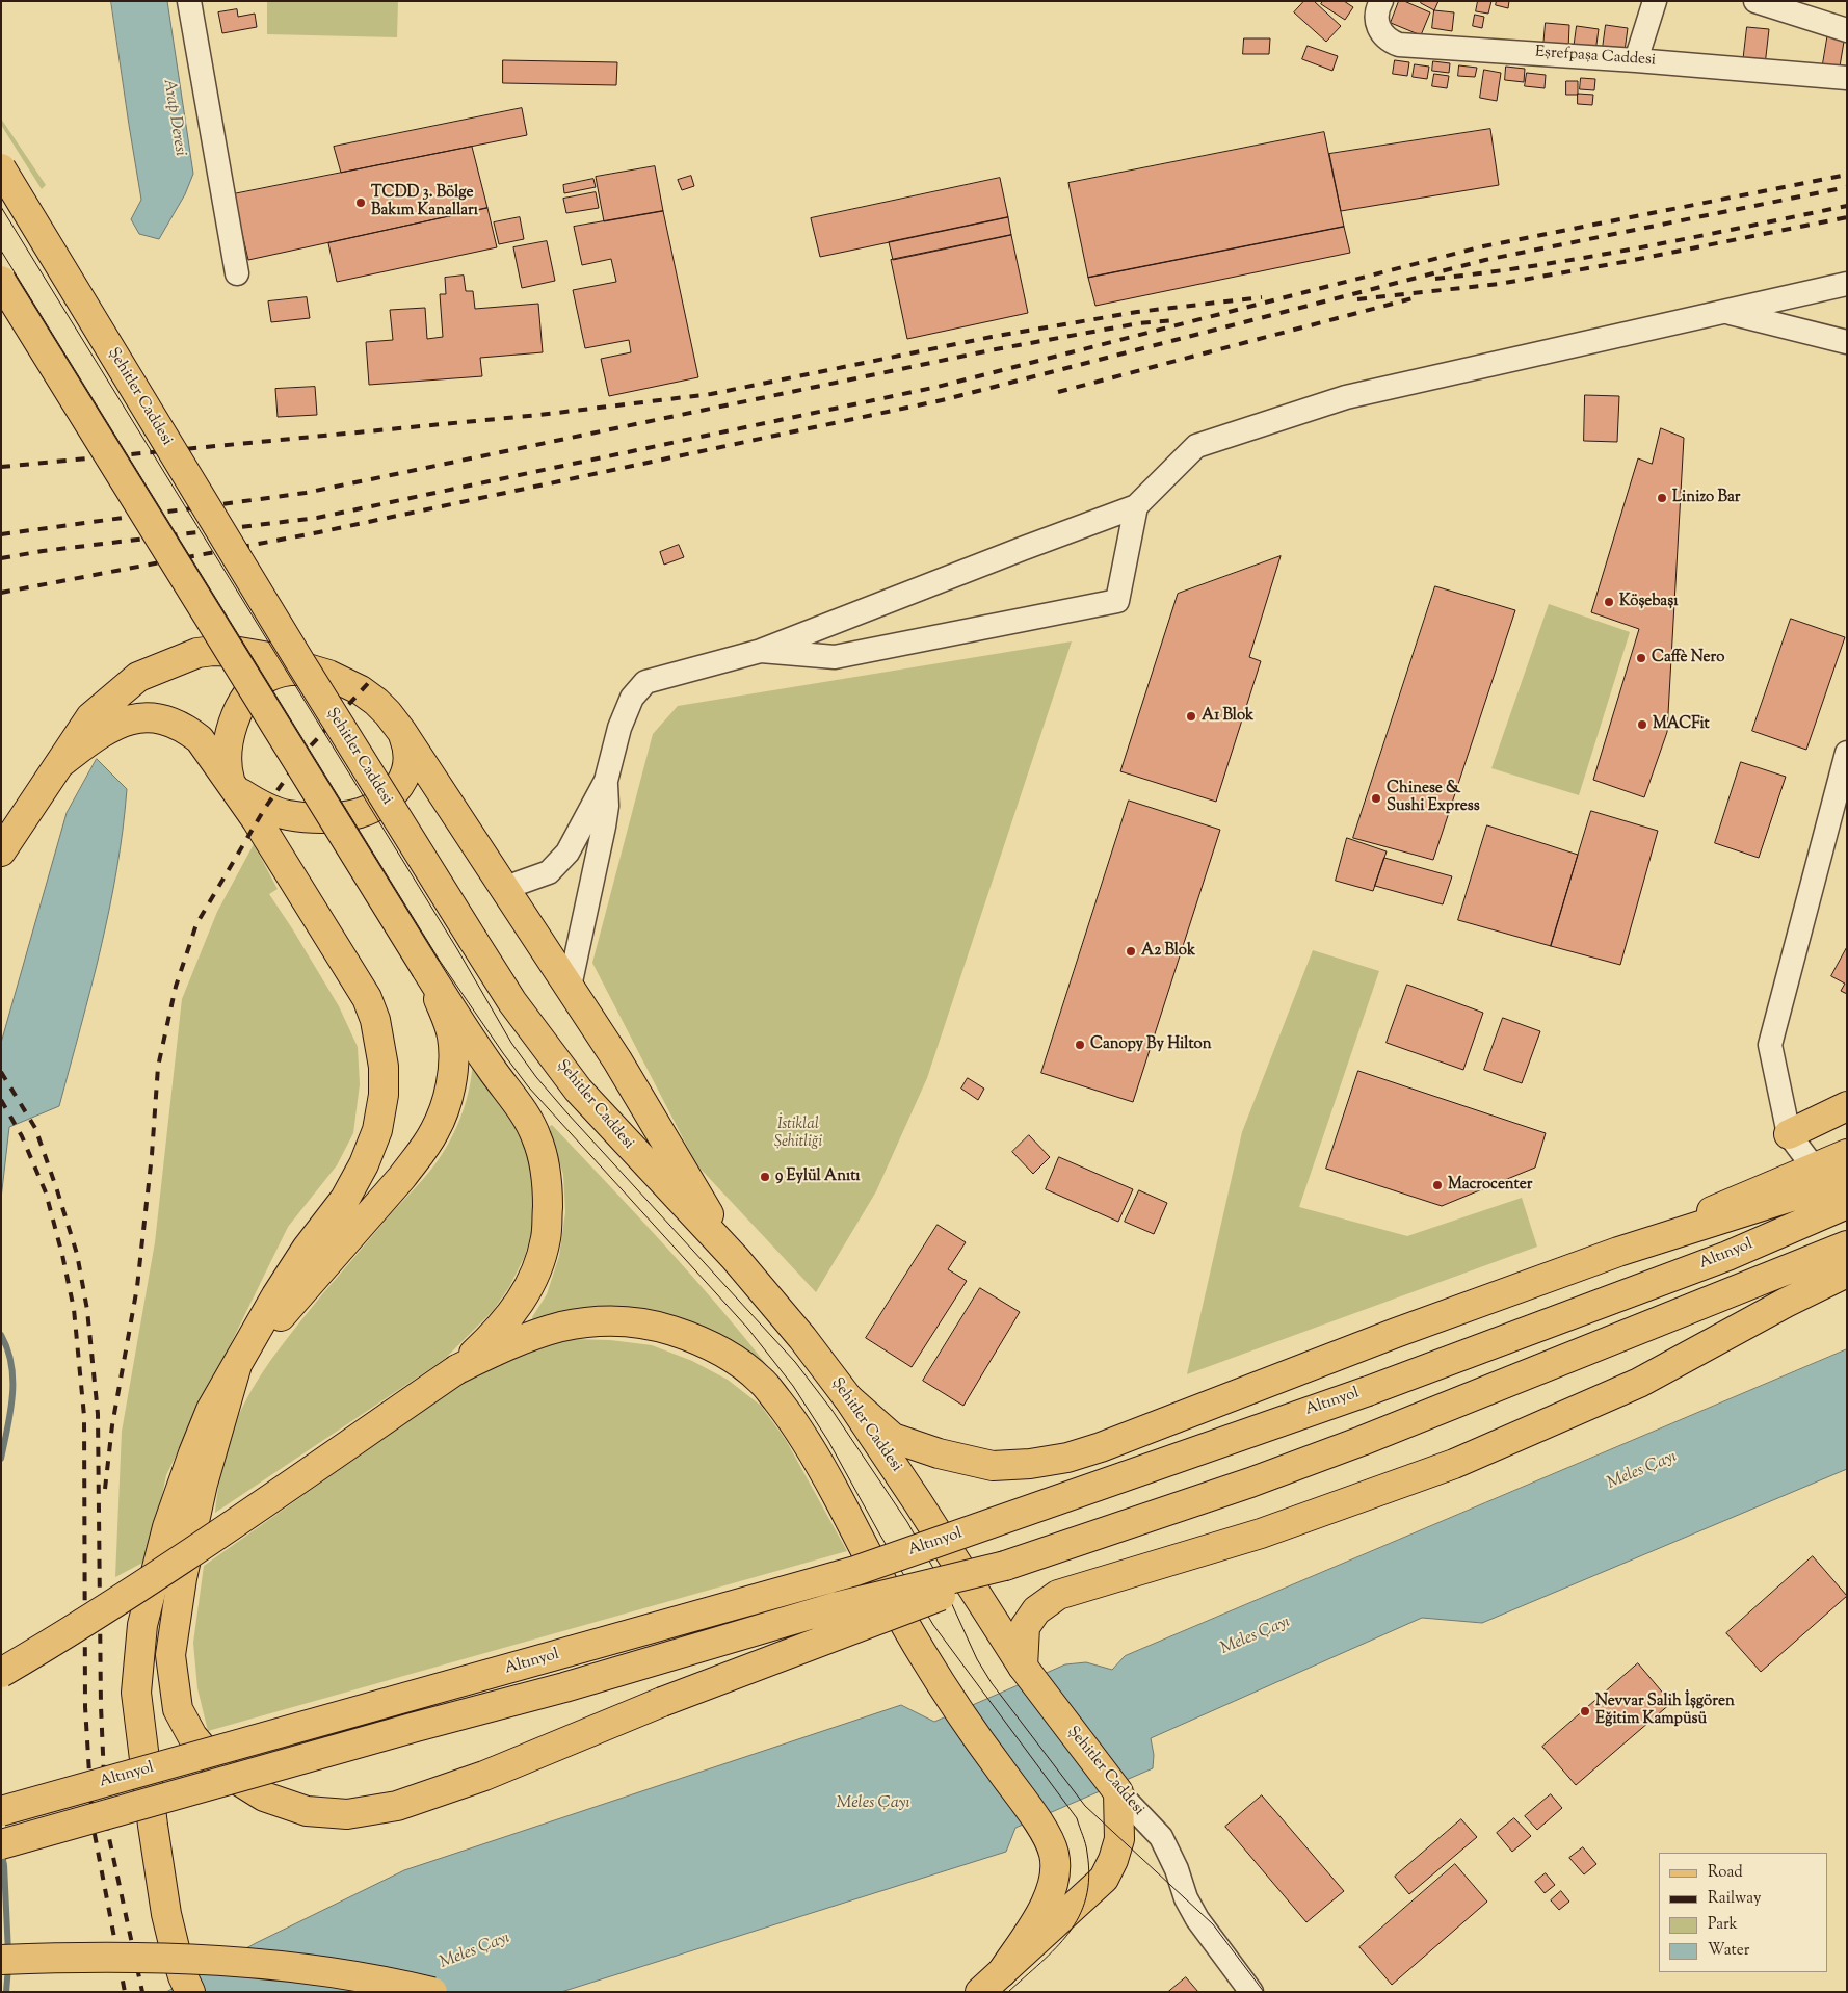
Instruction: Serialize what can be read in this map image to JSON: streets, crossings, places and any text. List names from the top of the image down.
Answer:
{
  "streets": {
    "main road": ["Şehitler Caddesi", "Altınyol"],
    "street": ["Eşrefpaşa Caddesi"]
  },
  "water": ["Arap Deresi", "Meles Çayı"],
  "parks": ["İstiklal Şehitliği"],
  "places": [
    "TCDD 3. Bölge Bakım Kanalları",
    "Linizo Bar",
    "Köşebaşı",
    "Caffè Nero",
    "A1 Blok",
    "MACFit",
    "Chinese & Sushi Express",
    "A2 Blok",
    "Canopy By Hilton",
    "9 Eylül Anıtı",
    "Macrocenter",
    "Nevvar Salih İşgören Eğitim Kampüsü"
  ],
  "legend": [
    "Road",
    "Railway",
    "Park",
    "Water"
  ]
}
